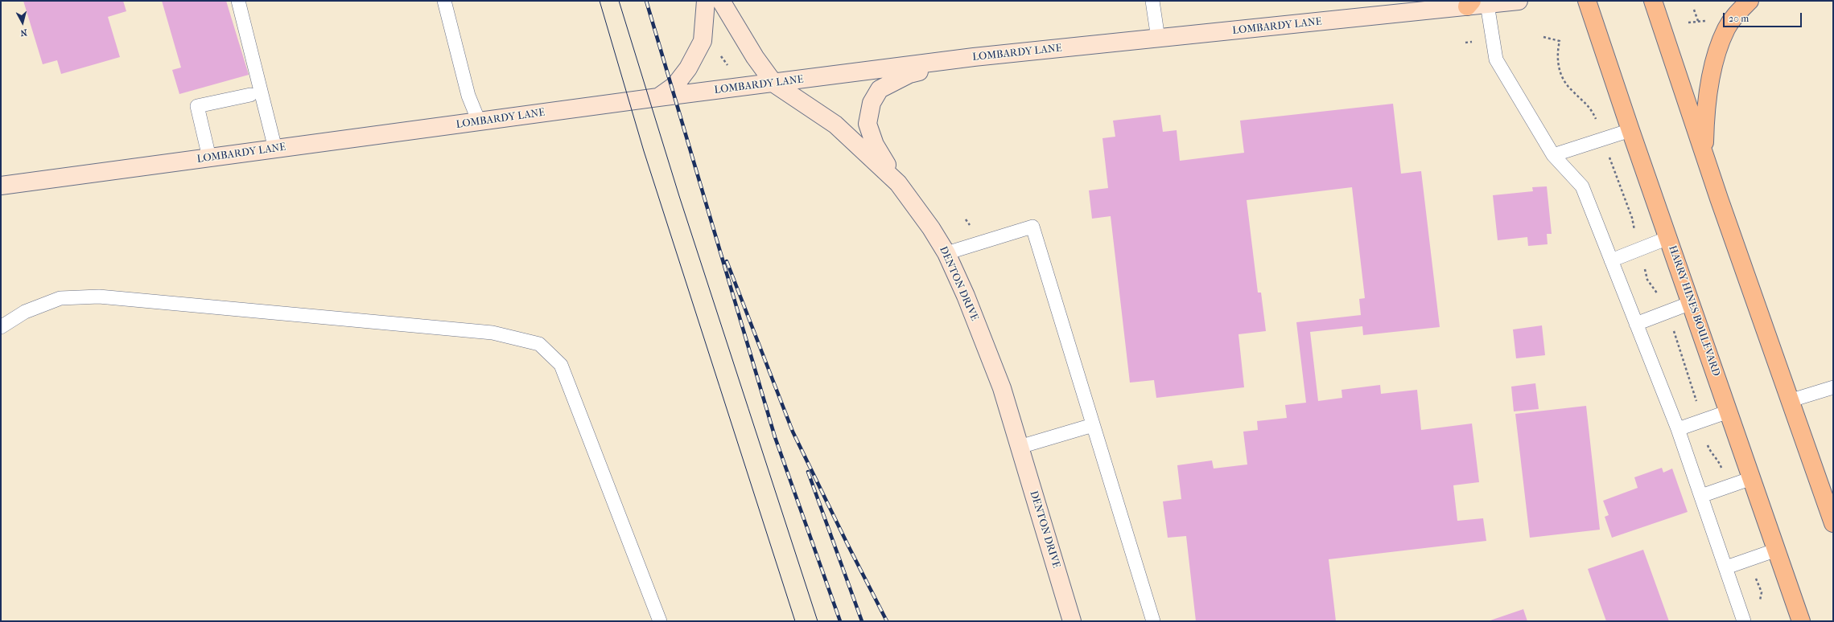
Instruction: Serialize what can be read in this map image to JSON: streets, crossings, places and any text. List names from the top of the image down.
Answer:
{
  "streets": {
    "main road": ["LOMBARDY LANE", "DENTON DRIVE", "HARRY HINES BOULEVARD"]
  },
  "crossings": [
    ["LOMBARDY LANE", "DENTON DRIVE"]
  ],
  "scale_bar": "20 m",
  "north": "bottom"
}
